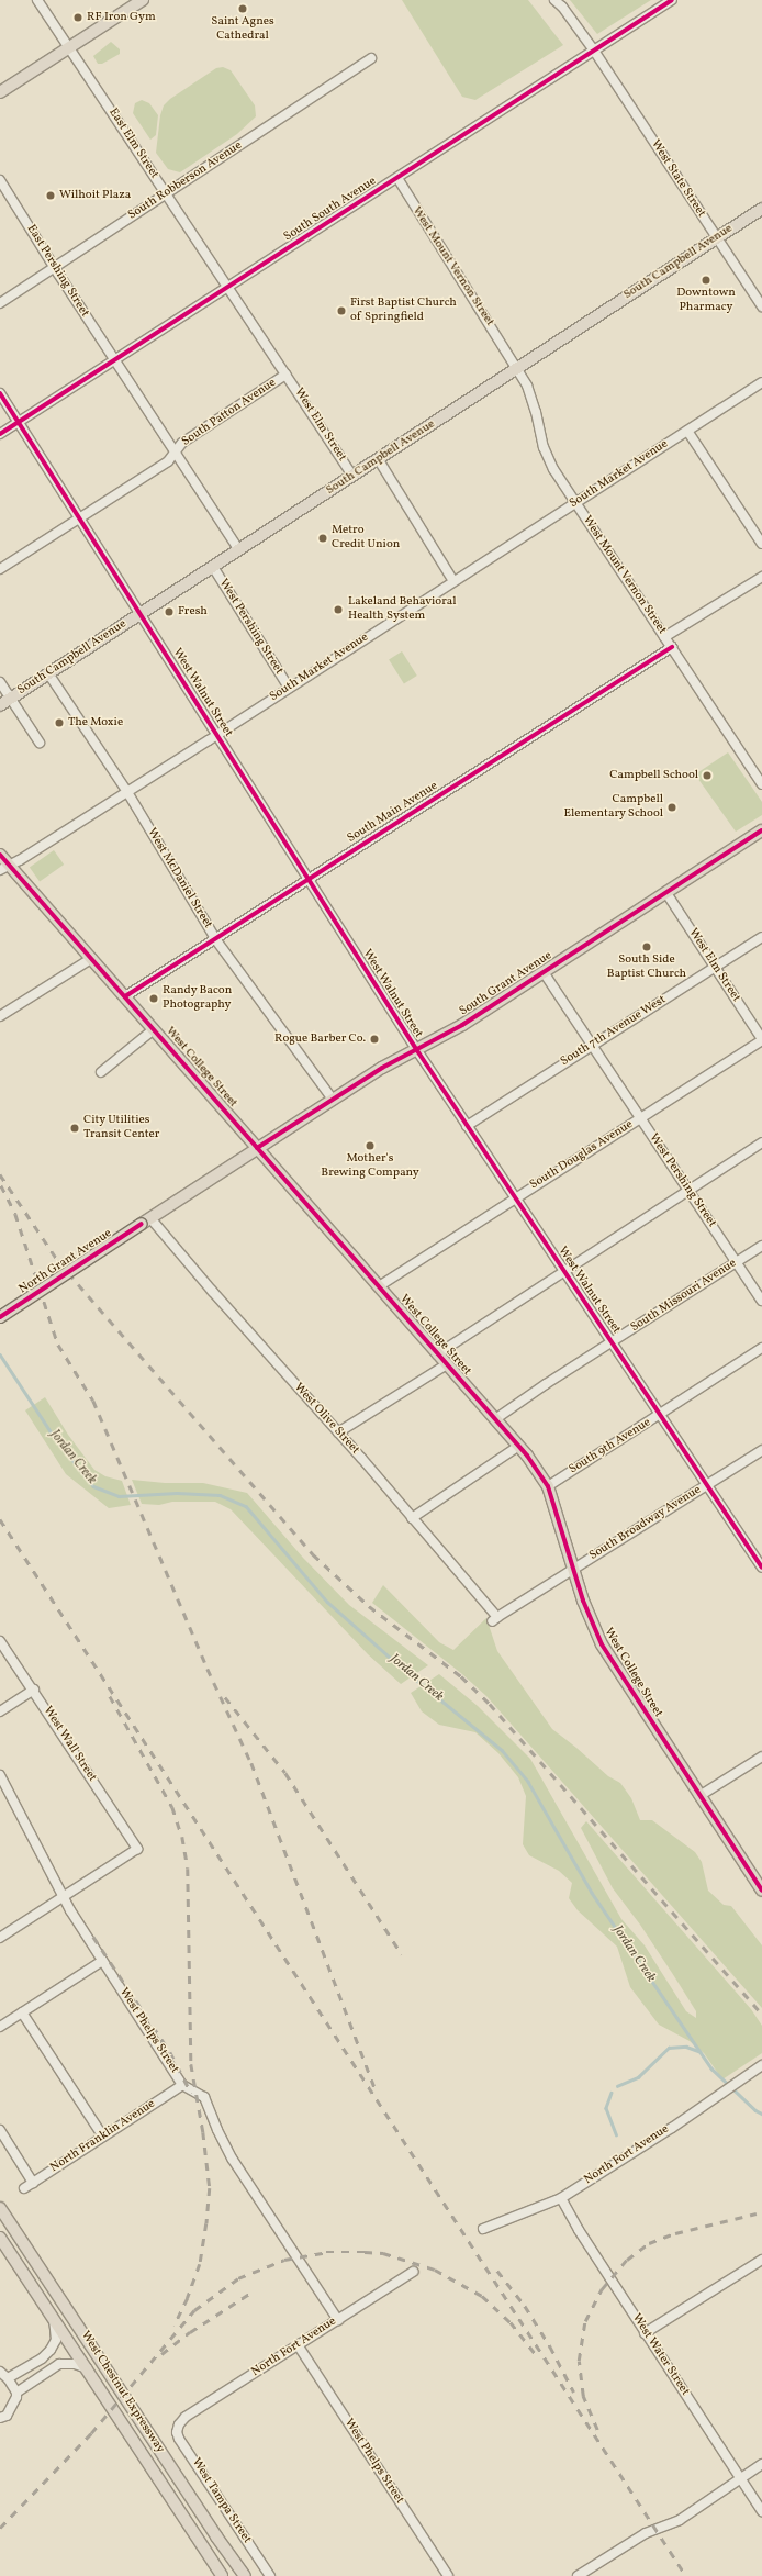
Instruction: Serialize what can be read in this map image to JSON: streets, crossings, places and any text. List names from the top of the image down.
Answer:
{
  "streets": {
    "main road": [
      "South Campbell Avenue",
      "South Grant Avenue",
      "West College Street",
      "North Grant Avenue",
      "West Chestnut Expressway"
    ],
    "street": [
      "East Elm Street",
      "West State Street",
      "South Robberson Avenue",
      "South South Avenue",
      "West Mount Vernon Street",
      "East Pershing Street",
      "South Patton Avenue",
      "West Elm Street",
      "South Market Avenue",
      "West Pershing Street",
      "West Walnut Street",
      "South Main Avenue",
      "West McDaniel Street",
      "South 7th Avenue West",
      "South Douglas Avenue",
      "South Missouri Avenue",
      "West Olive Street",
      "South 9th Avenue",
      "South Broadway Avenue",
      "West Wall Street",
      "West Phelps Street",
      "North Franklin Avenue",
      "North Fort Avenue",
      "West Water Street",
      "West Tampa Street"
    ]
  },
  "crossings": [
    ["East Elm Street", "South Robberson Avenue"],
    ["East Elm Street", "South South Avenue"],
    ["East Elm Street", "West Elm Street"],
    ["West State Street", "South South Avenue"],
    ["West State Street", "South Campbell Avenue"],
    ["South Robberson Avenue", "East Pershing Street"],
    ["South South Avenue", "West Mount Vernon Street"],
    ["South South Avenue", "East Pershing Street"],
    ["South South Avenue", "West Elm Street"],
    ["South South Avenue", "West Walnut Street"],
    ["South Campbell Avenue", "West Mount Vernon Street"],
    ["South Campbell Avenue", "West Elm Street"],
    ["South Campbell Avenue", "West Pershing Street"],
    ["South Campbell Avenue", "West Walnut Street"],
    ["South Campbell Avenue", "West McDaniel Street"],
    ["West Mount Vernon Street", "South Market Avenue"],
    ["West Mount Vernon Street", "South Main Avenue"],
    ["South Patton Avenue", "West Elm Street"],
    ["South Patton Avenue", "West Walnut Street"],
    ["West Elm Street", "South Grant Avenue"],
    ["West Elm Street", "South 7th Avenue West"],
    ["West Elm Street", "South Douglas Avenue"],
    ["South Market Avenue", "West Pershing Street"],
    ["South Market Avenue", "West Walnut Street"],
    ["South Market Avenue", "West McDaniel Street"],
    ["South Market Avenue", "West College Street"],
    ["West Pershing Street", "South Grant Avenue"],
    ["West Pershing Street", "South 7th Avenue West"],
    ["West Pershing Street", "South Douglas Avenue"],
    ["West Pershing Street", "South Missouri Avenue"],
    ["West Walnut Street", "South Main Avenue"],
    ["West Walnut Street", "South Grant Avenue"],
    ["West Walnut Street", "South 7th Avenue West"],
    ["West Walnut Street", "South Douglas Avenue"],
    ["West Walnut Street", "South Missouri Avenue"],
    ["West Walnut Street", "South 9th Avenue"],
    ["West Walnut Street", "South Broadway Avenue"],
    ["South Main Avenue", "West McDaniel Street"],
    ["South Main Avenue", "West College Street"],
    ["West McDaniel Street", "South Grant Avenue"],
    ["South Grant Avenue", "West College Street"],
    ["South Grant Avenue", "North Grant Avenue"],
    ["West College Street", "South Douglas Avenue"],
    ["West College Street", "North Grant Avenue"],
    ["West College Street", "South Missouri Avenue"],
    ["West College Street", "South 9th Avenue"],
    ["West College Street", "South Broadway Avenue"],
    ["North Grant Avenue", "West Olive Street"],
    ["West Olive Street", "South Broadway Avenue"],
    ["West Wall Street", "West Phelps Street"],
    ["West Phelps Street", "North Franklin Avenue"],
    ["West Phelps Street", "North Fort Avenue"],
    ["North Fort Avenue", "West Water Street"],
    ["North Fort Avenue", "West Tampa Street"]
  ],
  "water": ["Jordan Creek"],
  "places": [
    "Saint Agnes Cathedral",
    "RF Iron Gym",
    "Wilhoit Plaza",
    "Downtown Pharmacy",
    "First Baptist Church of Springfield",
    "Metro Credit Union",
    "Lakeland Behavioral Health System",
    "Fresh",
    "The Moxie",
    "Campbell School",
    "Campbell Elementary School",
    "South Side Baptist Church",
    "Randy Bacon Photography",
    "Rogue Barber Co.",
    "City Utilities Transit Center",
    "Mother's Brewing Company"
  ]
}
